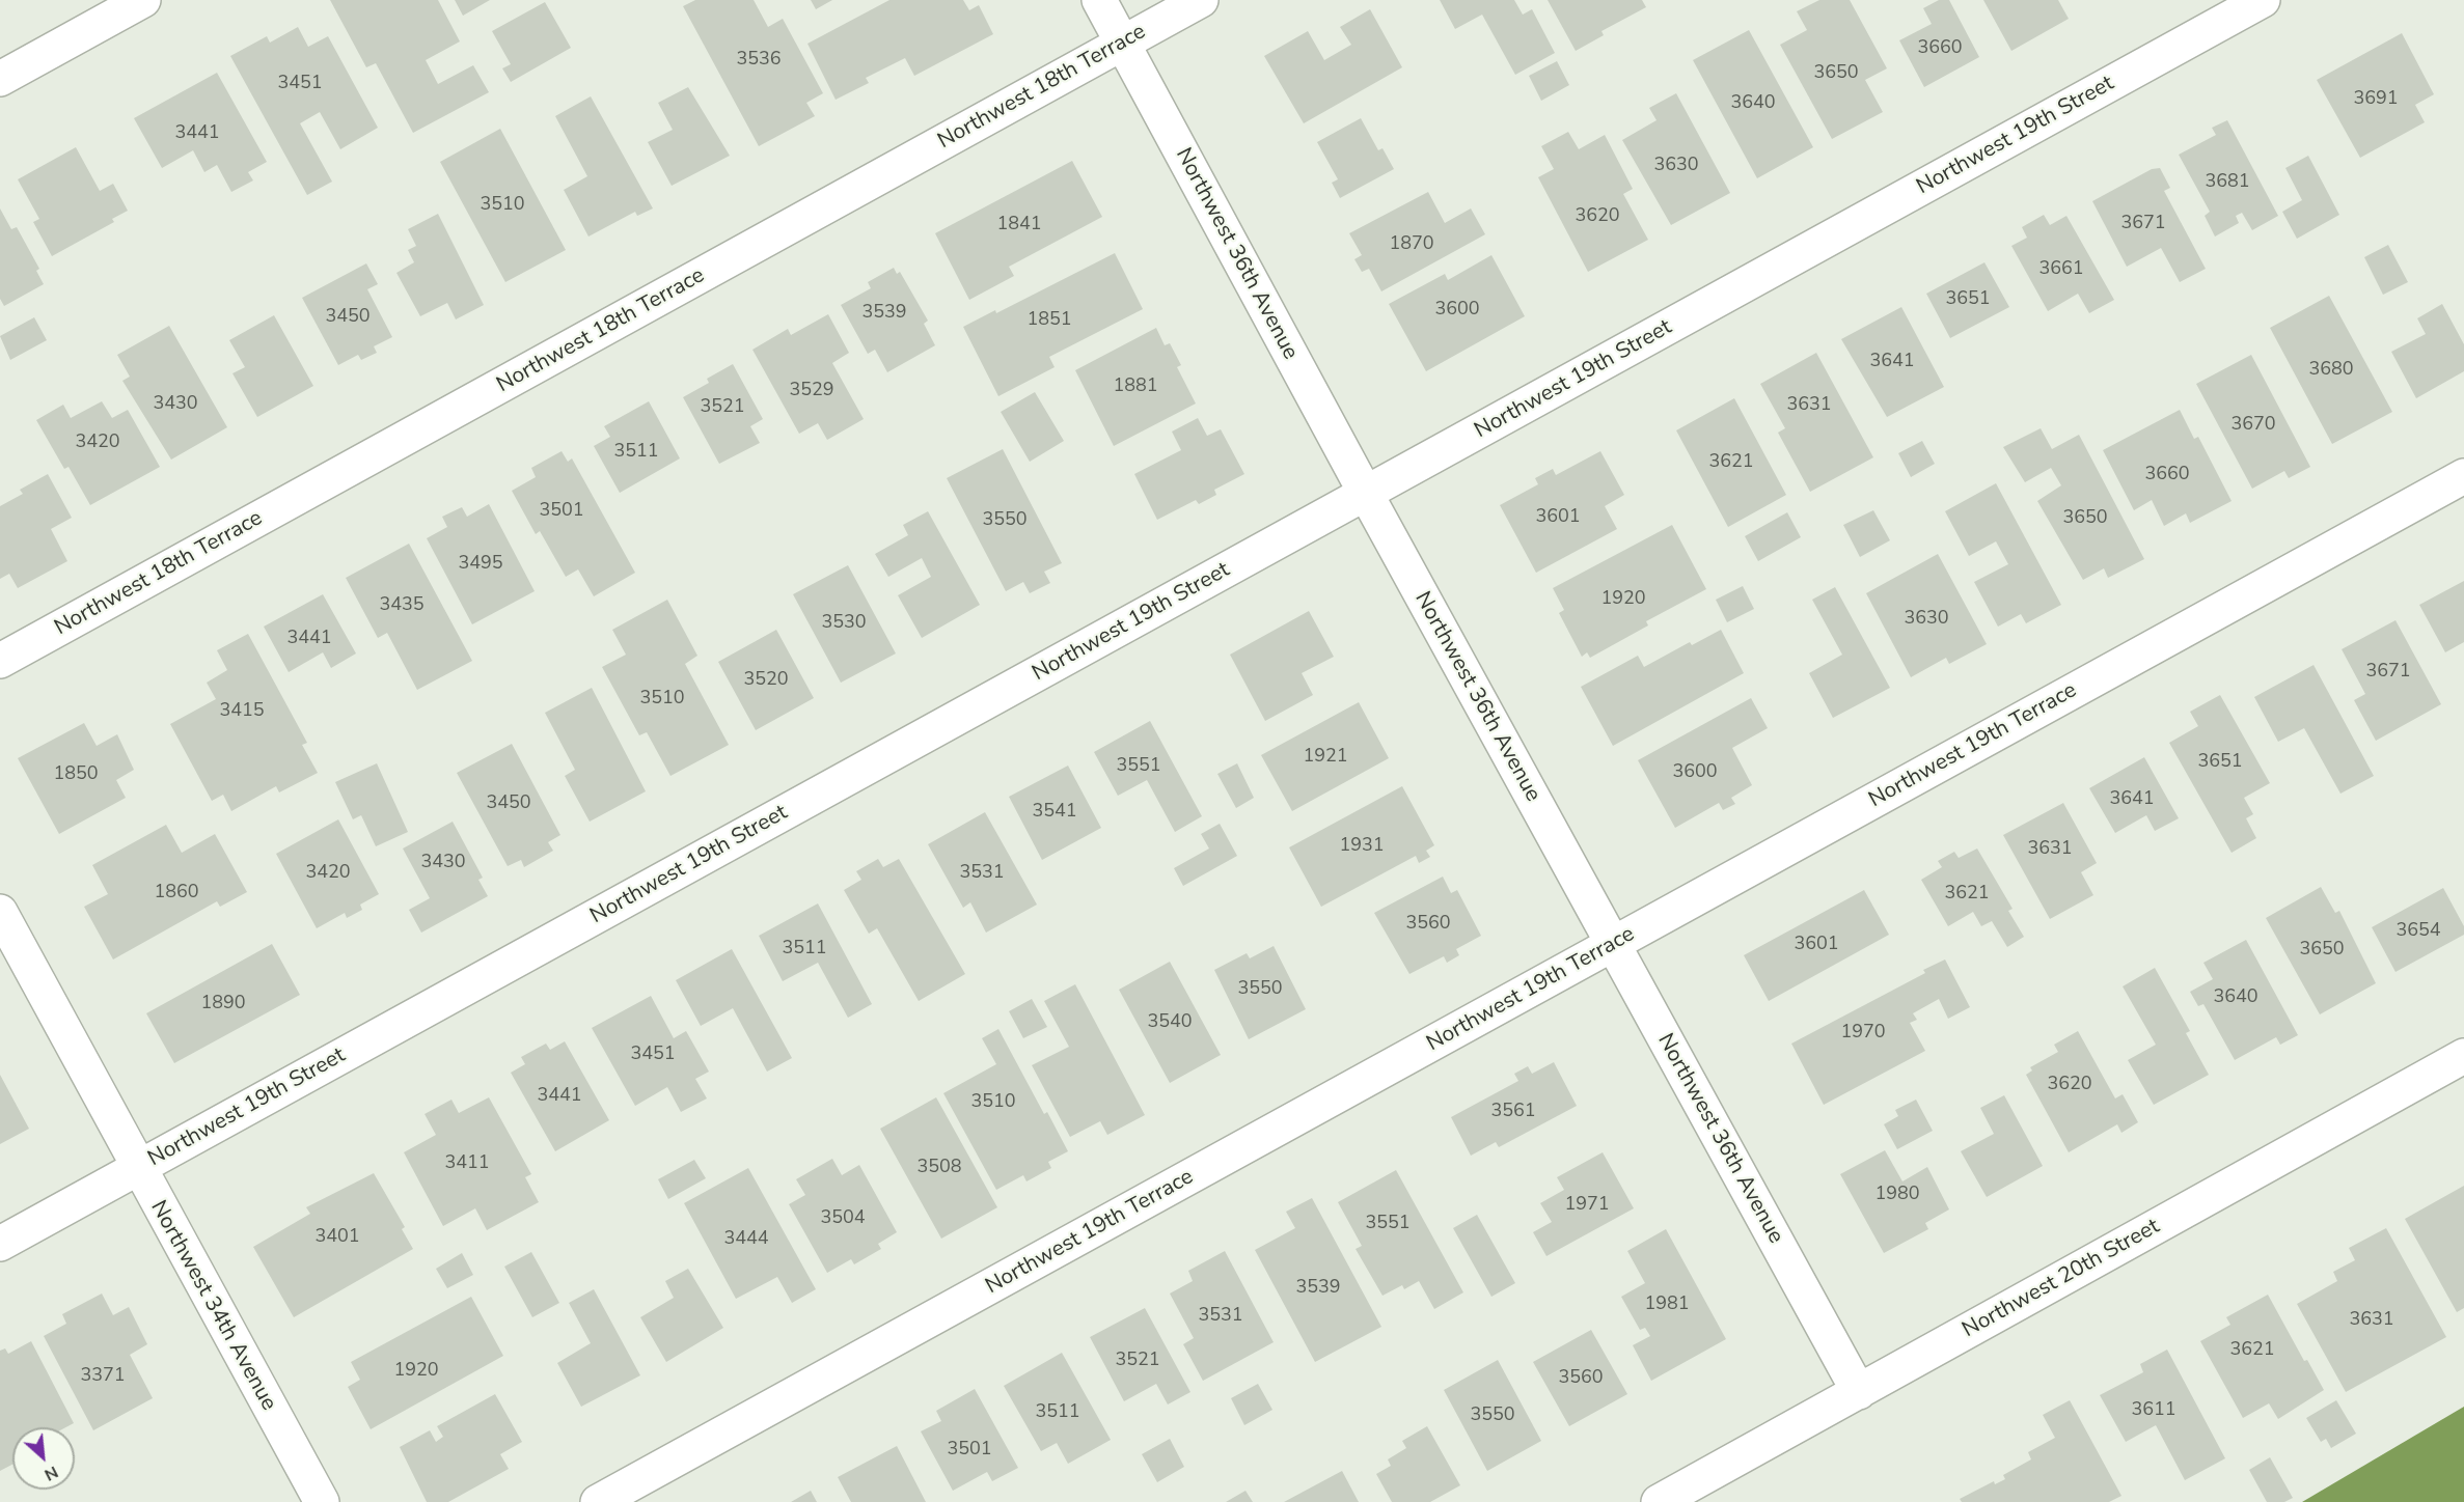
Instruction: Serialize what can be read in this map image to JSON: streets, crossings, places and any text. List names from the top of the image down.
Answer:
{
  "streets": {
    "street": [
      "Northwest 18th Terrace",
      "Northwest 19th Street",
      "Northwest 36th Avenue",
      "Northwest 19th Terrace",
      "Northwest 20th Street",
      "Northwest 34th Avenue"
    ]
  },
  "crossings": [
    ["Northwest 18th Terrace", "Northwest 36th Avenue"],
    ["Northwest 19th Street", "Northwest 36th Avenue"],
    ["Northwest 19th Street", "Northwest 34th Avenue"],
    ["Northwest 36th Avenue", "Northwest 19th Terrace"],
    ["Northwest 36th Avenue", "Northwest 20th Street"]
  ],
  "house_numbers": [
    "3660",
    "3536",
    "3650",
    "3451",
    "3691",
    "3640",
    "3441",
    "3630",
    "3681",
    "3510",
    "3620",
    "3671",
    "1841",
    "1870",
    "3661",
    "3651",
    "3600",
    "3539",
    "3450",
    "1851",
    "3641",
    "3680",
    "1881",
    "3529",
    "3430",
    "3631",
    "3521",
    "3670",
    "3420",
    "3511",
    "3621",
    "3660",
    "3501",
    "3601",
    "3650",
    "3550",
    "3495",
    "1920",
    "3435",
    "3630",
    "3530",
    "3441",
    "3671",
    "3520",
    "3510",
    "3415",
    "1921",
    "3651",
    "3551",
    "3600",
    "1850",
    "3641",
    "3450",
    "3541",
    "1931",
    "3631",
    "3430",
    "3420",
    "3531",
    "1860",
    "3621",
    "3560",
    "3654",
    "3601",
    "3511",
    "3650",
    "3550",
    "3640",
    "1890",
    "3540",
    "1970",
    "3451",
    "3620",
    "3441",
    "3510",
    "3561",
    "3411",
    "3508",
    "1980",
    "1971",
    "3504",
    "3551",
    "3401",
    "3444",
    "3539",
    "1981",
    "3531",
    "3631",
    "3621",
    "3521",
    "1920",
    "3371",
    "3560",
    "3611",
    "3511",
    "3550",
    "3501"
  ],
  "north": "bottom right"
}
